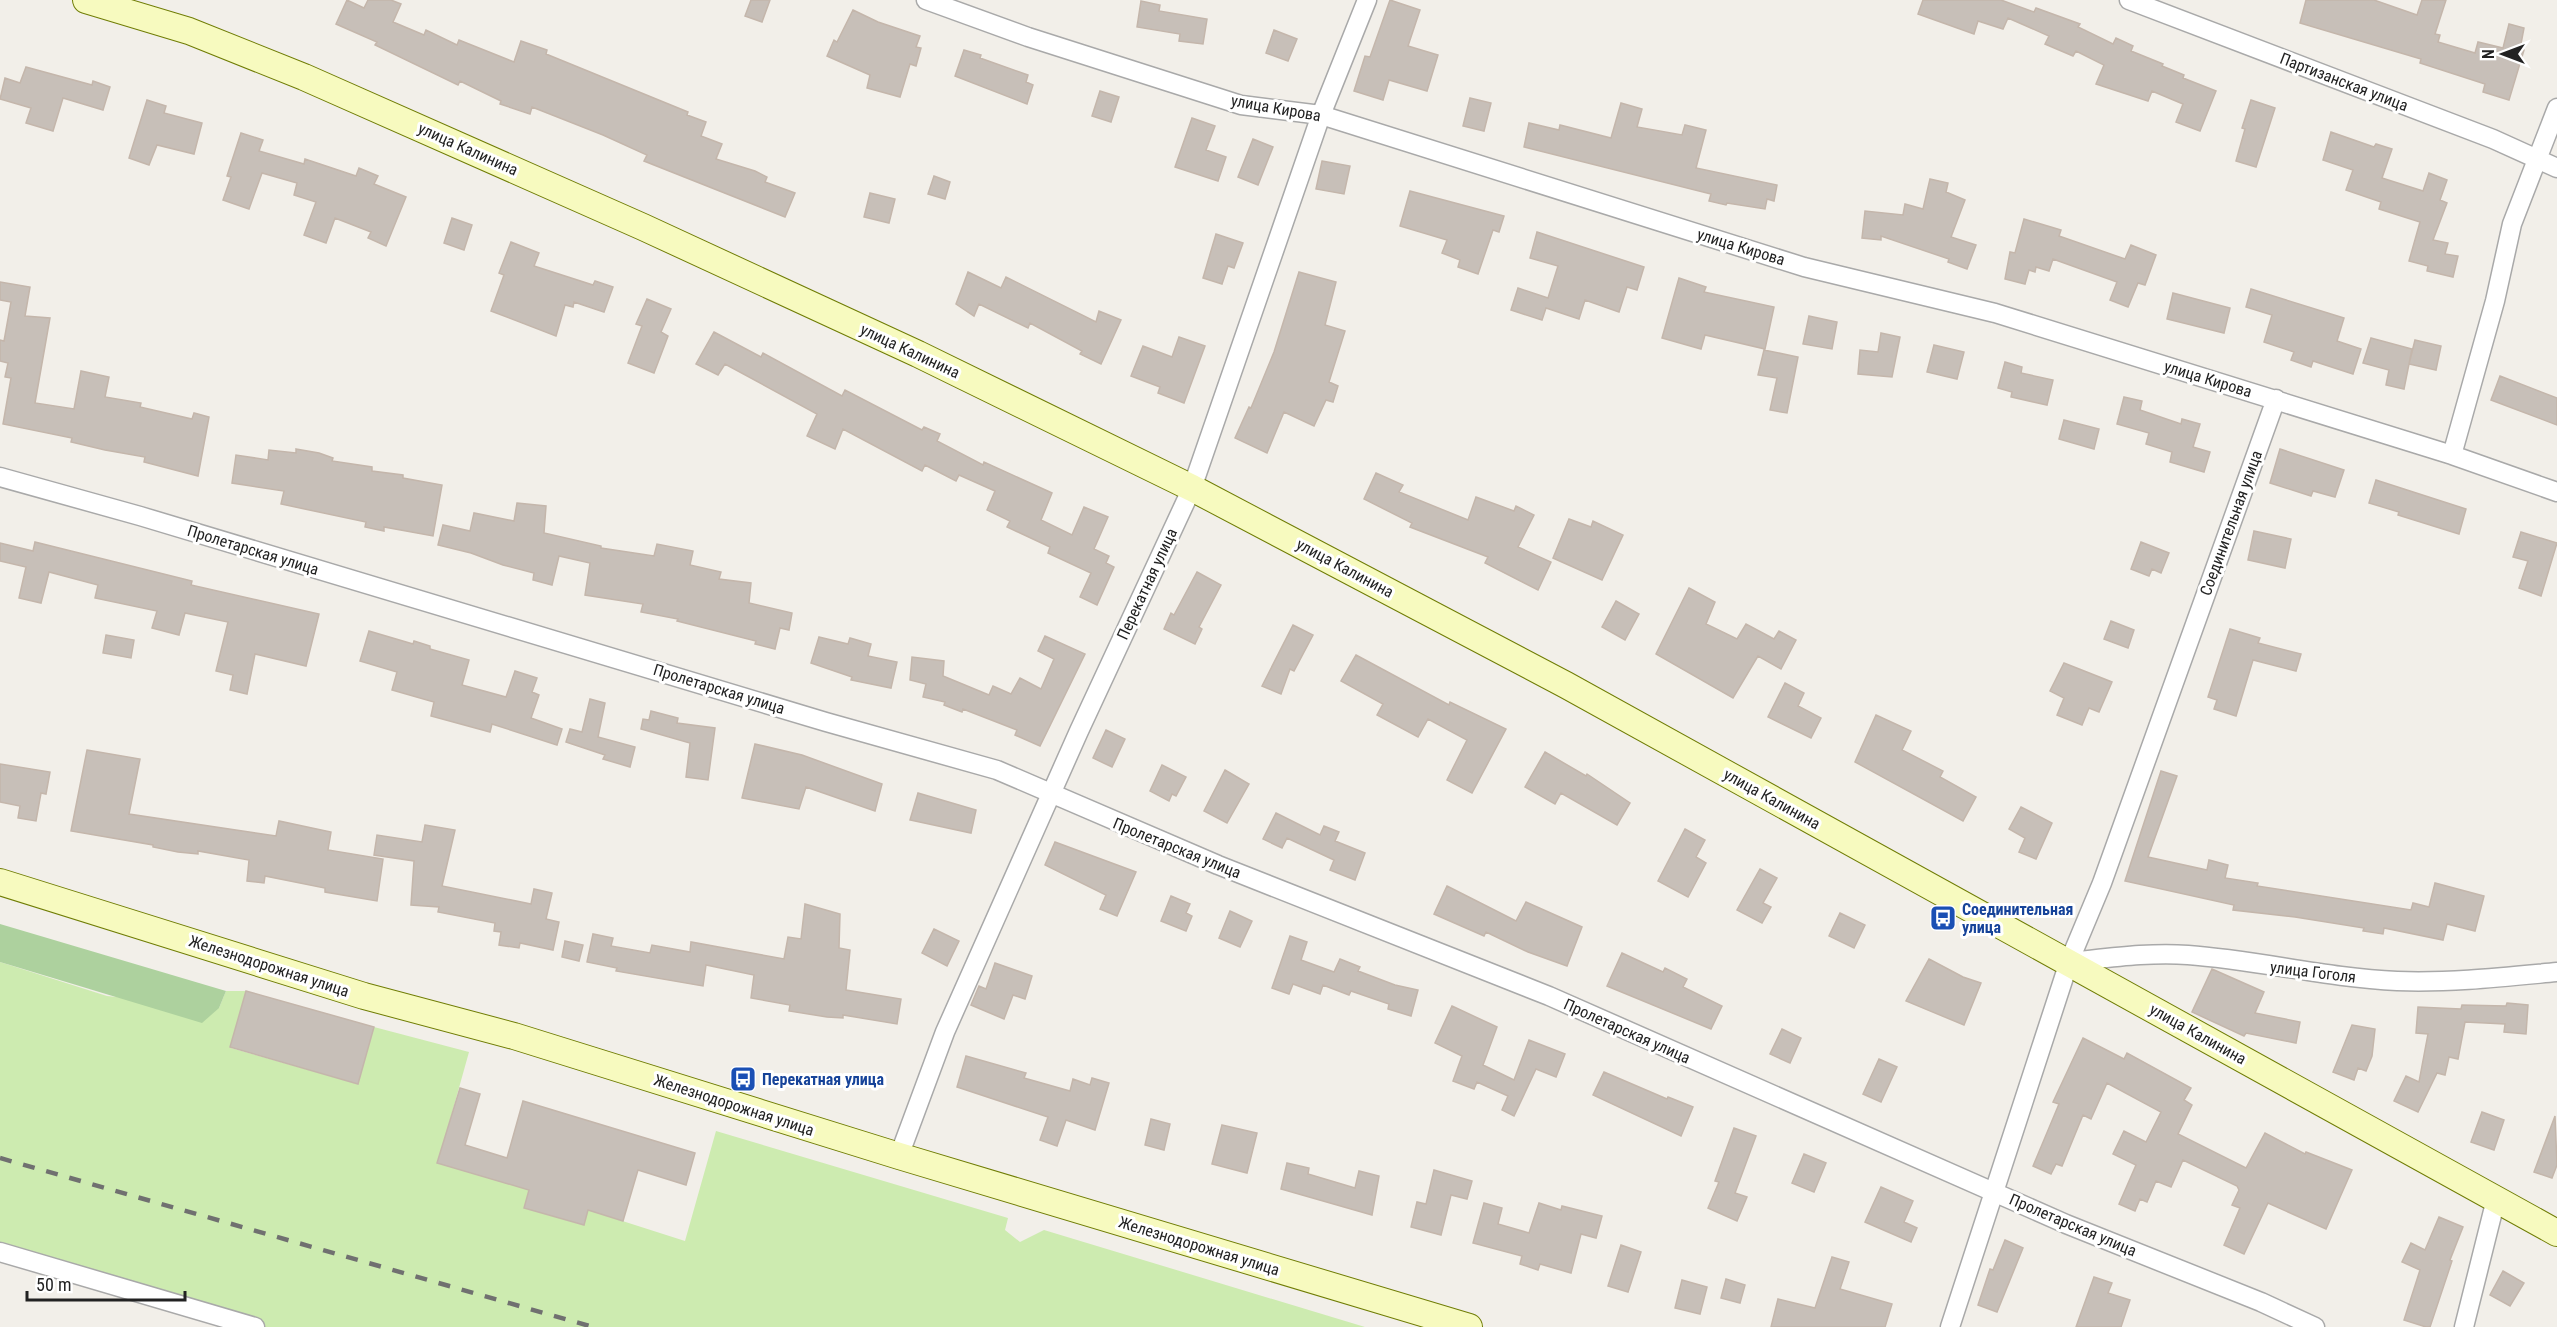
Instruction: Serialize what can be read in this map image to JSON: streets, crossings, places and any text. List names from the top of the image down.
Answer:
{
  "streets": {
    "street": [
      "Партизанская улица",
      "улица Кирова",
      "улица Калинина",
      "Соединительная улица",
      "Пролетарская улица",
      "Перекатная улица",
      "Железнодорожная улица",
      "улица Гоголя"
    ]
  },
  "crossings": [
    ["улица Кирова", "Соединительная улица"],
    ["улица Кирова", "Перекатная улица"],
    ["улица Калинина", "Соединительная улица"],
    ["улица Калинина", "Перекатная улица"],
    ["улица Калинина", "улица Гоголя"],
    ["Соединительная улица", "Пролетарская улица"],
    ["Соединительная улица", "улица Гоголя"],
    ["Пролетарская улица", "Перекатная улица"],
    ["Перекатная улица", "Железнодорожная улица"]
  ],
  "places": {
    "bus stop": ["Соединительная улица", "Перекатная улица"]
  },
  "scale_bar": "50 m",
  "north": "left"
}
